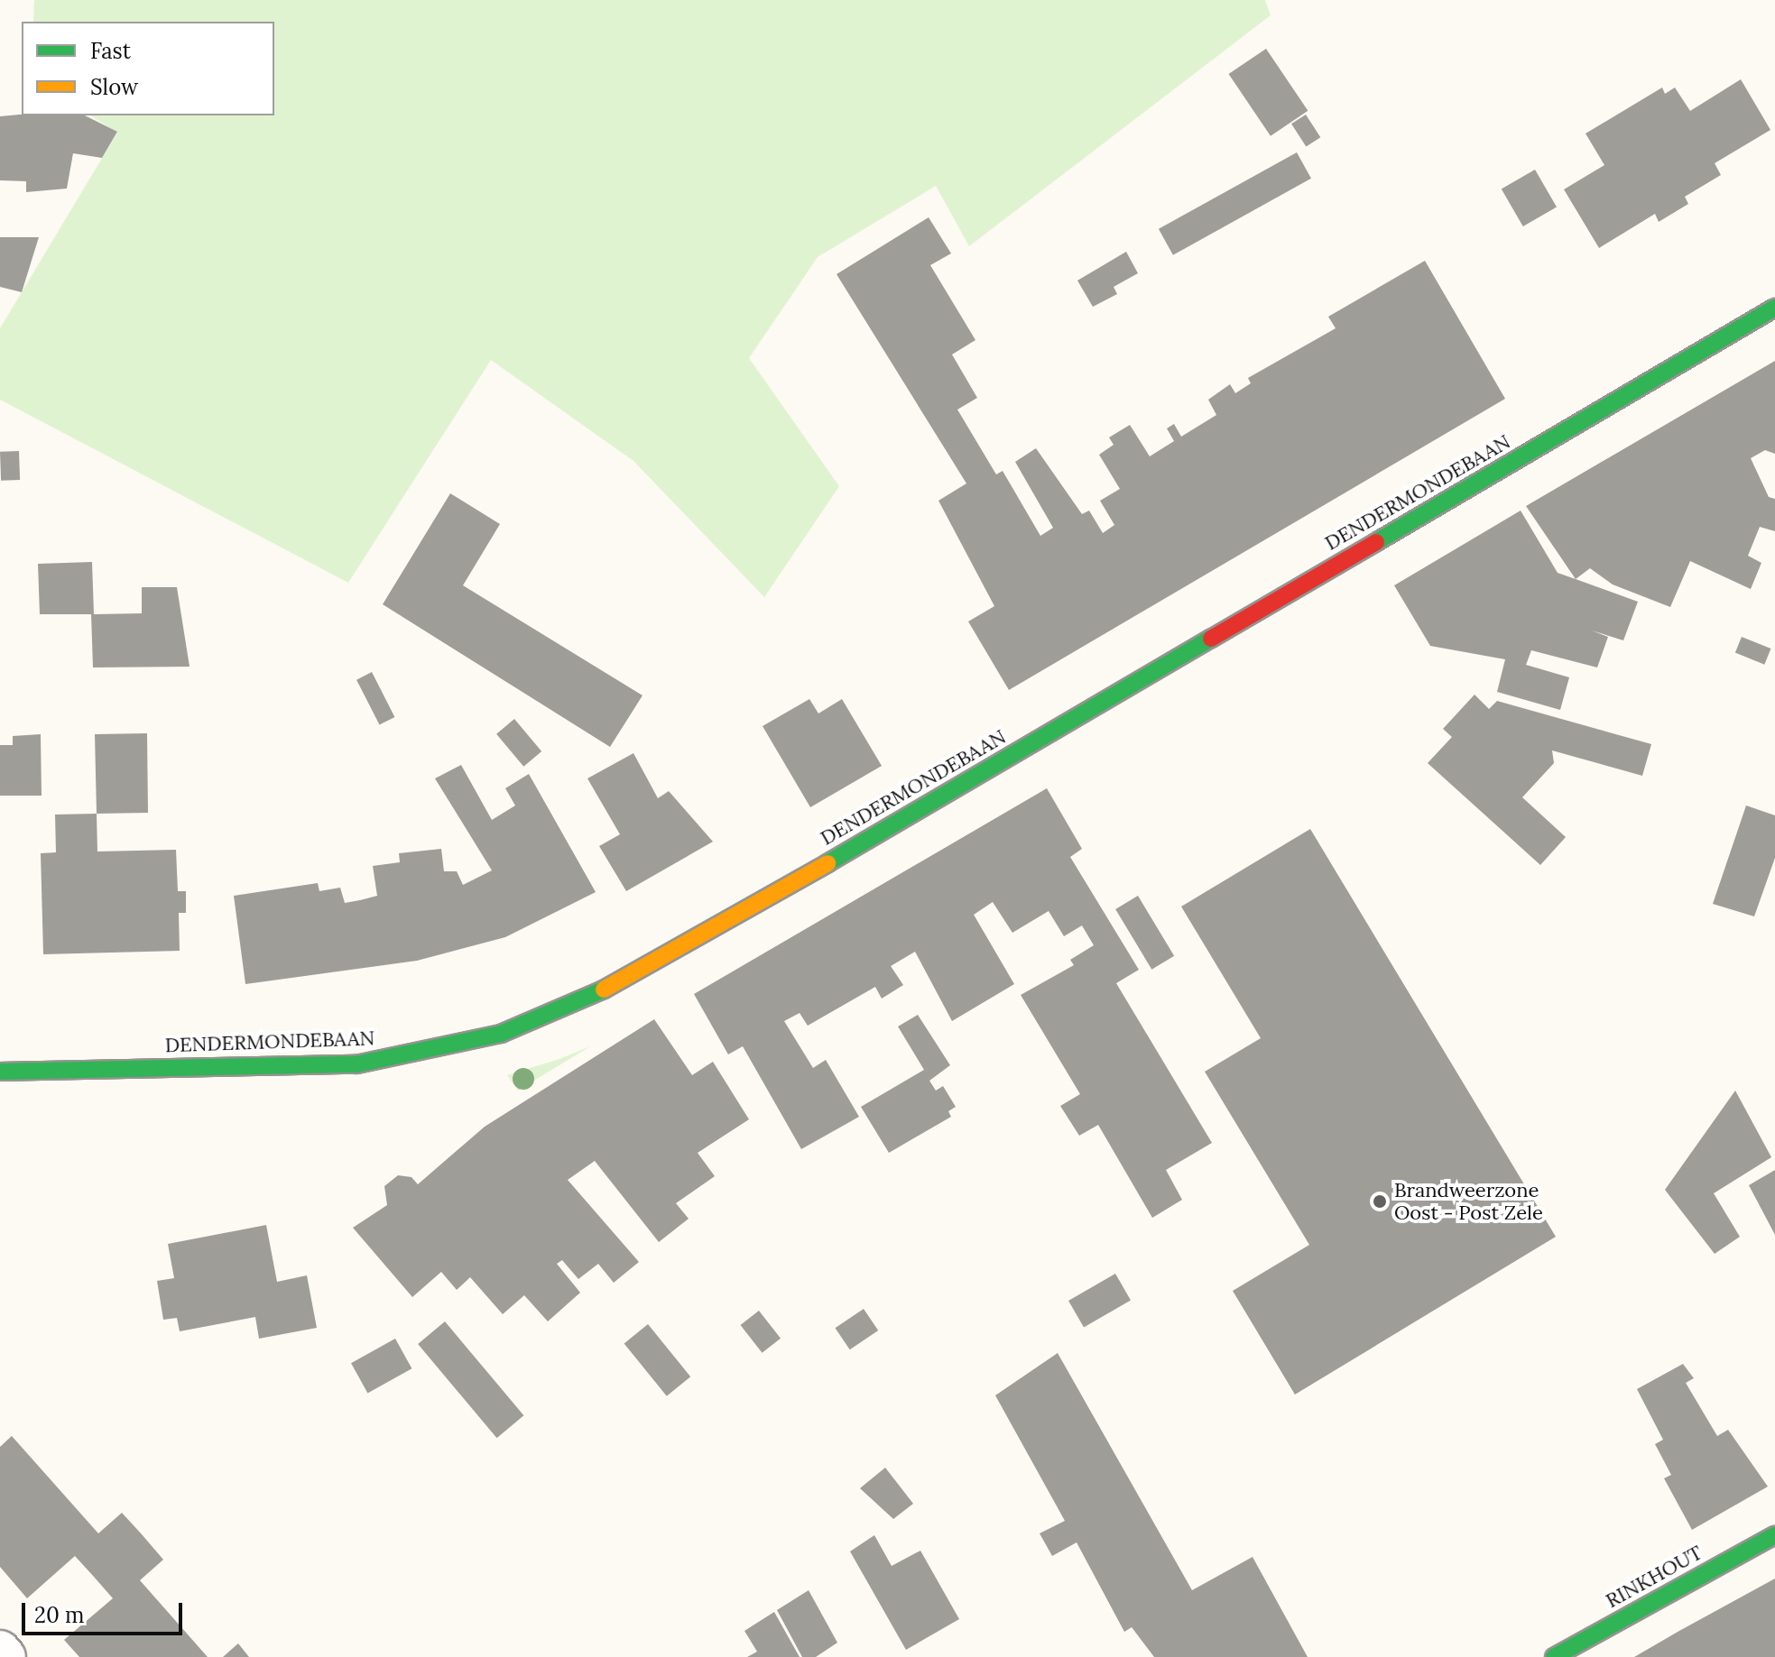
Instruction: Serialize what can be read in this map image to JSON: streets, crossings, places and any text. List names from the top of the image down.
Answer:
{
  "streets": {
    "street": ["DENDERMONDEBAAN", "RINKHOUT"]
  },
  "places": ["Brandweerzone Oost - Post Zele"],
  "legend": ["Fast", "Slow"],
  "scale_bar": "20 m"
}
